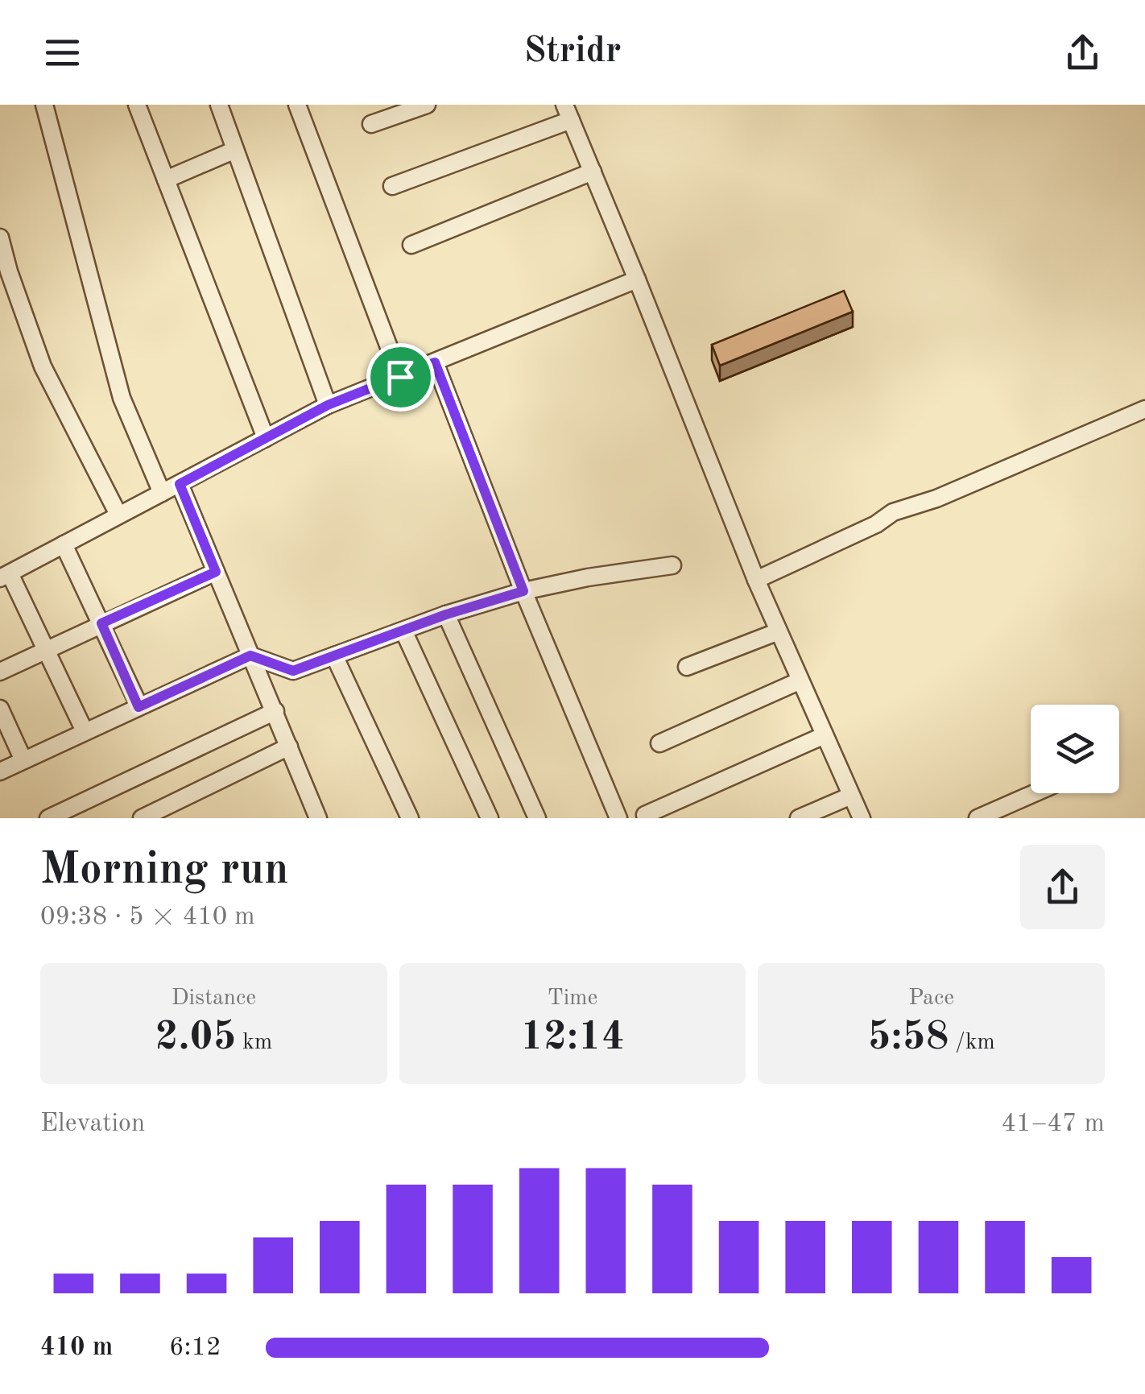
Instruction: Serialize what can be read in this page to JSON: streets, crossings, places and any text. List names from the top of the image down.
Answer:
{
  "page": {
    "header": "Stridr",
    "heading": ["Morning run", "09:38 · 5 × 410 m"],
    "stats": [
      ["Distance", "2.05 km"],
      ["Time", "12:14"],
      ["Pace", "5:58 /km"]
    ],
    "chart": ["Elevation", "41–47 m"],
    "list": [
      {
        "name": "410 m",
        "note": "6:12"
      }
    ]
  }
}
